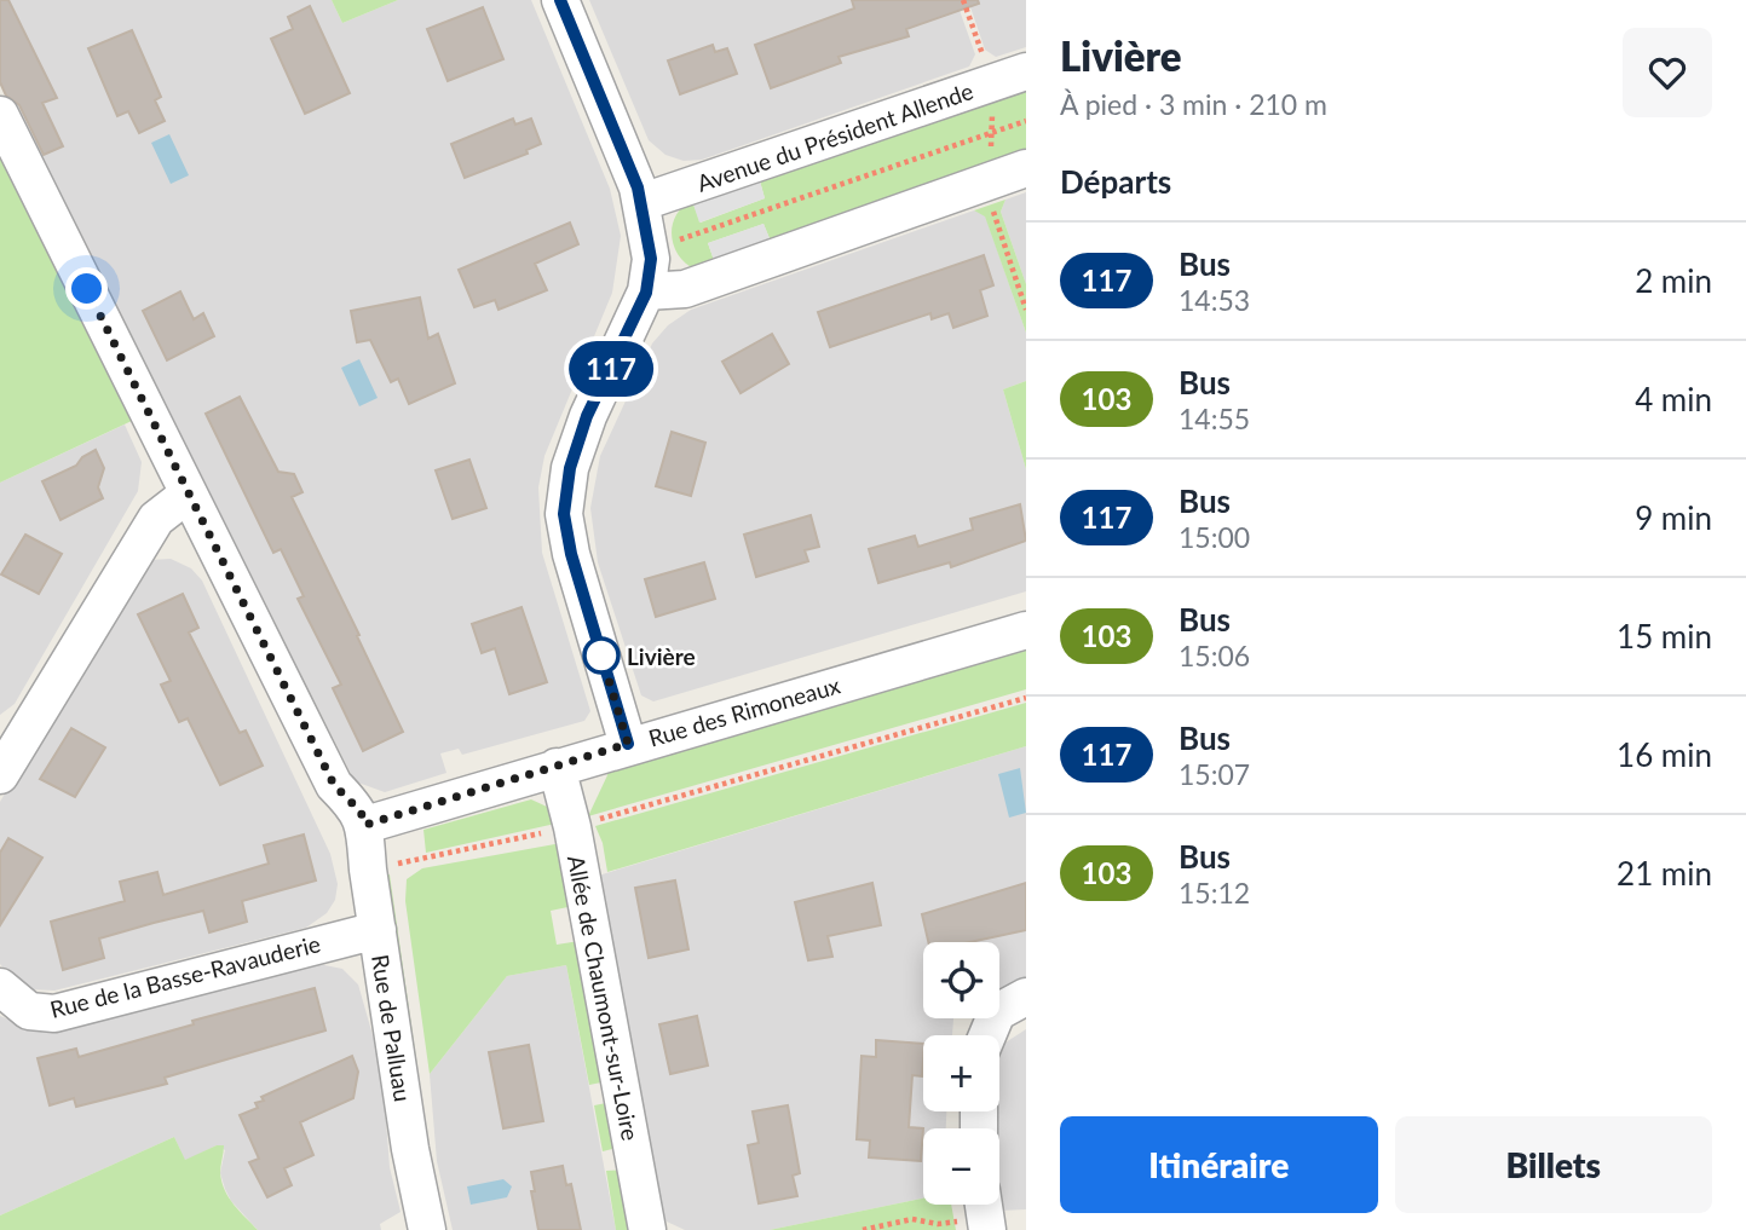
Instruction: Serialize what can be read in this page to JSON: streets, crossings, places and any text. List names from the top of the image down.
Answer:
{
  "streets": {
    "street": [
      "Avenue du Président Allende",
      "Rue des Rimoneaux",
      "Rue de la Basse-Ravauderie",
      "Allée de Chaumont-sur-Loire",
      "Rue de Palluau"
    ]
  },
  "crossings": [
    ["Rue des Rimoneaux", "Allée de Chaumont-sur-Loire"],
    ["Rue des Rimoneaux", "Rue de Palluau"],
    ["Rue de la Basse-Ravauderie", "Rue de Palluau"]
  ],
  "places": ["Livière"],
  "lines": ["bus line 117"],
  "page": {
    "on_map": "117",
    "heading": [
      ["Livière", "À pied · 3 min · 210 m"],
      "Départs"
    ],
    "list": [
      {
        "mark": "117",
        "name": "Bus",
        "note": "14:53",
        "value": "2 min"
      },
      {
        "mark": "103",
        "name": "Bus",
        "note": "14:55",
        "value": "4 min"
      },
      {
        "mark": "117",
        "name": "Bus",
        "note": "15:00",
        "value": "9 min"
      },
      {
        "mark": "103",
        "name": "Bus",
        "note": "15:06",
        "value": "15 min"
      },
      {
        "mark": "117",
        "name": "Bus",
        "note": "15:07",
        "value": "16 min"
      },
      {
        "mark": "103",
        "name": "Bus",
        "note": "15:12",
        "value": "21 min"
      }
    ],
    "map_buttons": ["+", "−"],
    "buttons": ["Itinéraire", "Billets"]
  }
}
